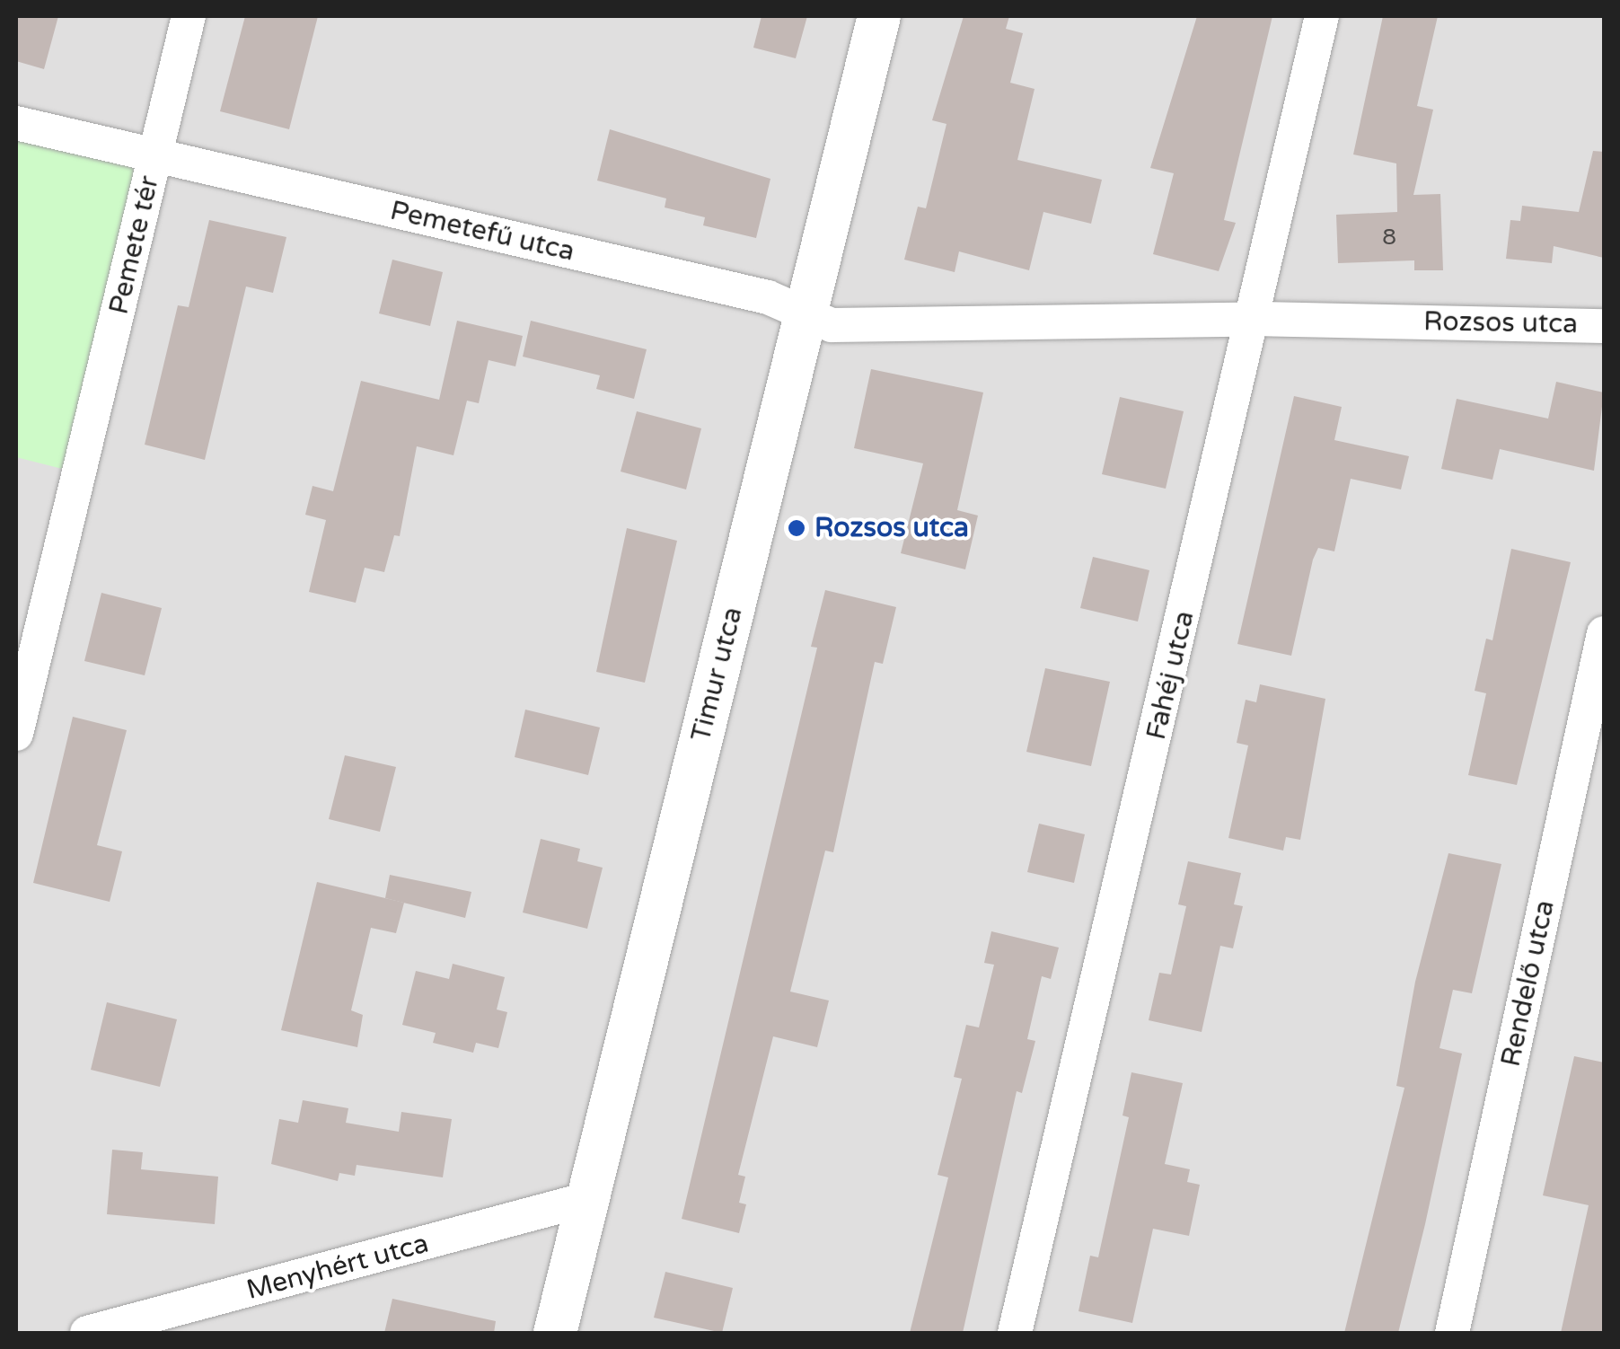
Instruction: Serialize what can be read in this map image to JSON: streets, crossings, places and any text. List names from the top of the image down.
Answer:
{
  "streets": {
    "street": [
      "Pemetefű utca",
      "Pemete tér",
      "Rozsos utca",
      "Timur utca",
      "Fahéj utca",
      "Rendelő utca",
      "Menyhért utca"
    ]
  },
  "crossings": [
    ["Pemetefű utca", "Pemete tér"],
    ["Pemetefű utca", "Rozsos utca"],
    ["Pemetefű utca", "Timur utca"],
    ["Rozsos utca", "Timur utca"],
    ["Rozsos utca", "Fahéj utca"],
    ["Timur utca", "Menyhért utca"]
  ],
  "places": ["Rozsos utca"],
  "house_numbers": ["8"]
}
